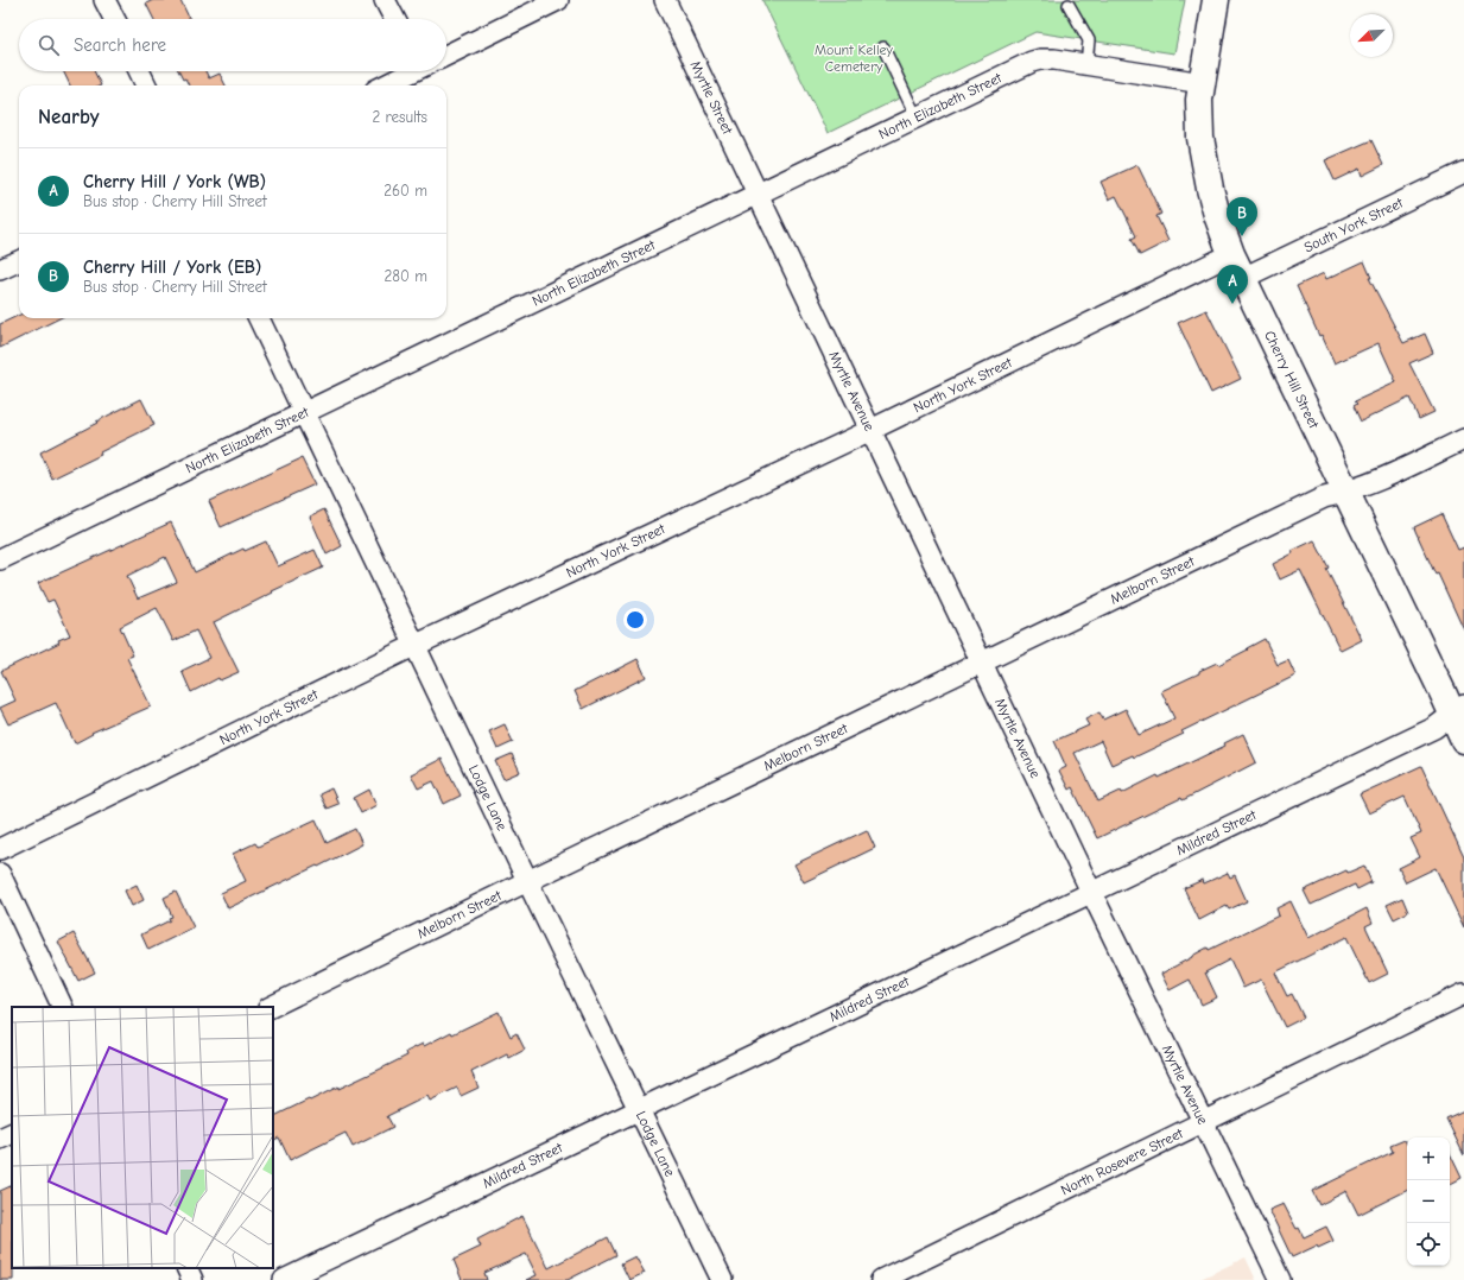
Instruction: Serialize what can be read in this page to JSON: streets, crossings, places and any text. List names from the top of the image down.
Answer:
{
  "streets": {
    "street": [
      "Myrtle Street",
      "North Elizabeth Street",
      "South York Street",
      "Cherry Hill Street",
      "North York Street",
      "Myrtle Avenue",
      "Melborn Street",
      "Lodge Lane",
      "Mildred Street",
      "North Rosevere Street"
    ]
  },
  "crossings": [
    ["Myrtle Street", "North Elizabeth Street"],
    ["Myrtle Street", "Myrtle Avenue"],
    ["North Elizabeth Street", "Cherry Hill Street"],
    ["North Elizabeth Street", "Myrtle Avenue"],
    ["North Elizabeth Street", "Lodge Lane"],
    ["South York Street", "Cherry Hill Street"],
    ["Cherry Hill Street", "North York Street"],
    ["Cherry Hill Street", "Melborn Street"],
    ["Cherry Hill Street", "Mildred Street"],
    ["North York Street", "Myrtle Avenue"],
    ["North York Street", "Lodge Lane"],
    ["Myrtle Avenue", "Melborn Street"],
    ["Myrtle Avenue", "Mildred Street"],
    ["Myrtle Avenue", "North Rosevere Street"],
    ["Melborn Street", "Lodge Lane"],
    ["Lodge Lane", "Mildred Street"]
  ],
  "parks": ["Mount Kelley Cemetery"],
  "north": "bottom left",
  "page": {
    "search": "Search here",
    "heading": ["Nearby", "2 results"],
    "list": [
      {
        "mark": "A",
        "name": "Cherry Hill / York (WB)",
        "note": "Bus stop · Cherry Hill Street",
        "value": "260 m"
      },
      {
        "mark": "B",
        "name": "Cherry Hill / York (EB)",
        "note": "Bus stop · Cherry Hill Street",
        "value": "280 m"
      }
    ],
    "pins": ["B", "A"],
    "map_buttons": ["+", "−"]
  }
}
